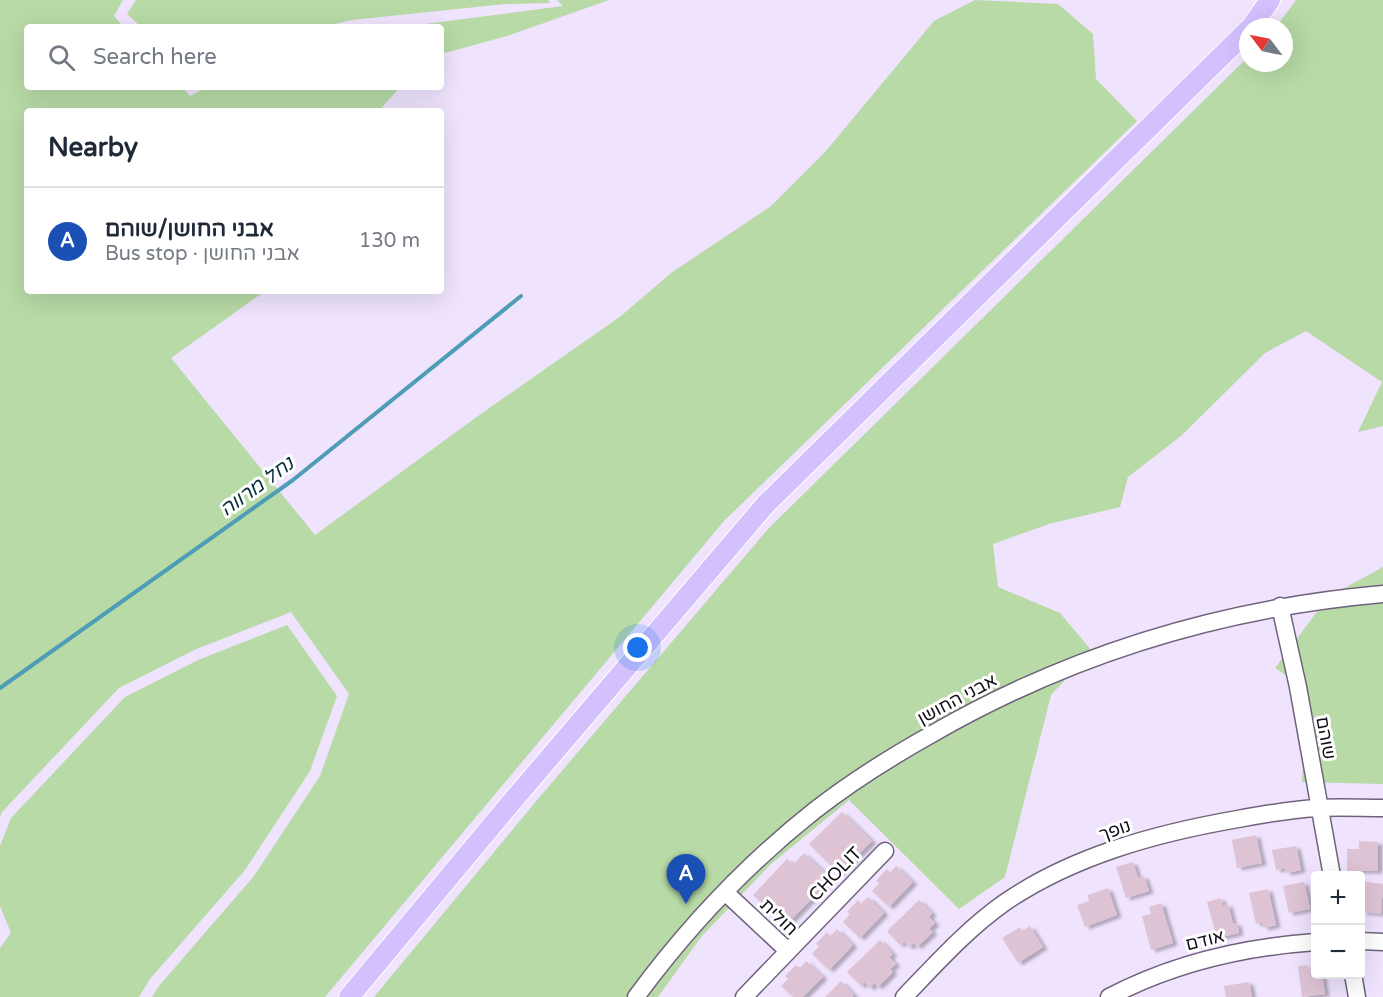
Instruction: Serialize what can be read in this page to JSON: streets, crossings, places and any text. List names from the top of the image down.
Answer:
{
  "streets": {
    "street": [
      "אבני החושן",
      "שוהם",
      "נופך",
      "CHOLIT",
      "חולית",
      "אודם"
    ]
  },
  "crossings": [
    ["אבני החושן", "שוהם"],
    ["אבני החושן", "חולית"],
    ["שוהם", "נופך"],
    ["CHOLIT", "חולית"]
  ],
  "water": ["נחל מרווה"],
  "north": "top left",
  "page": {
    "search": "Search here",
    "heading": "Nearby",
    "list": [
      {
        "mark": "A",
        "name": "אבני החושן/שוהם",
        "note": "Bus stop · אבני החושן",
        "value": "130 m"
      }
    ],
    "pins": "A",
    "map_buttons": ["+", "−"]
  }
}
